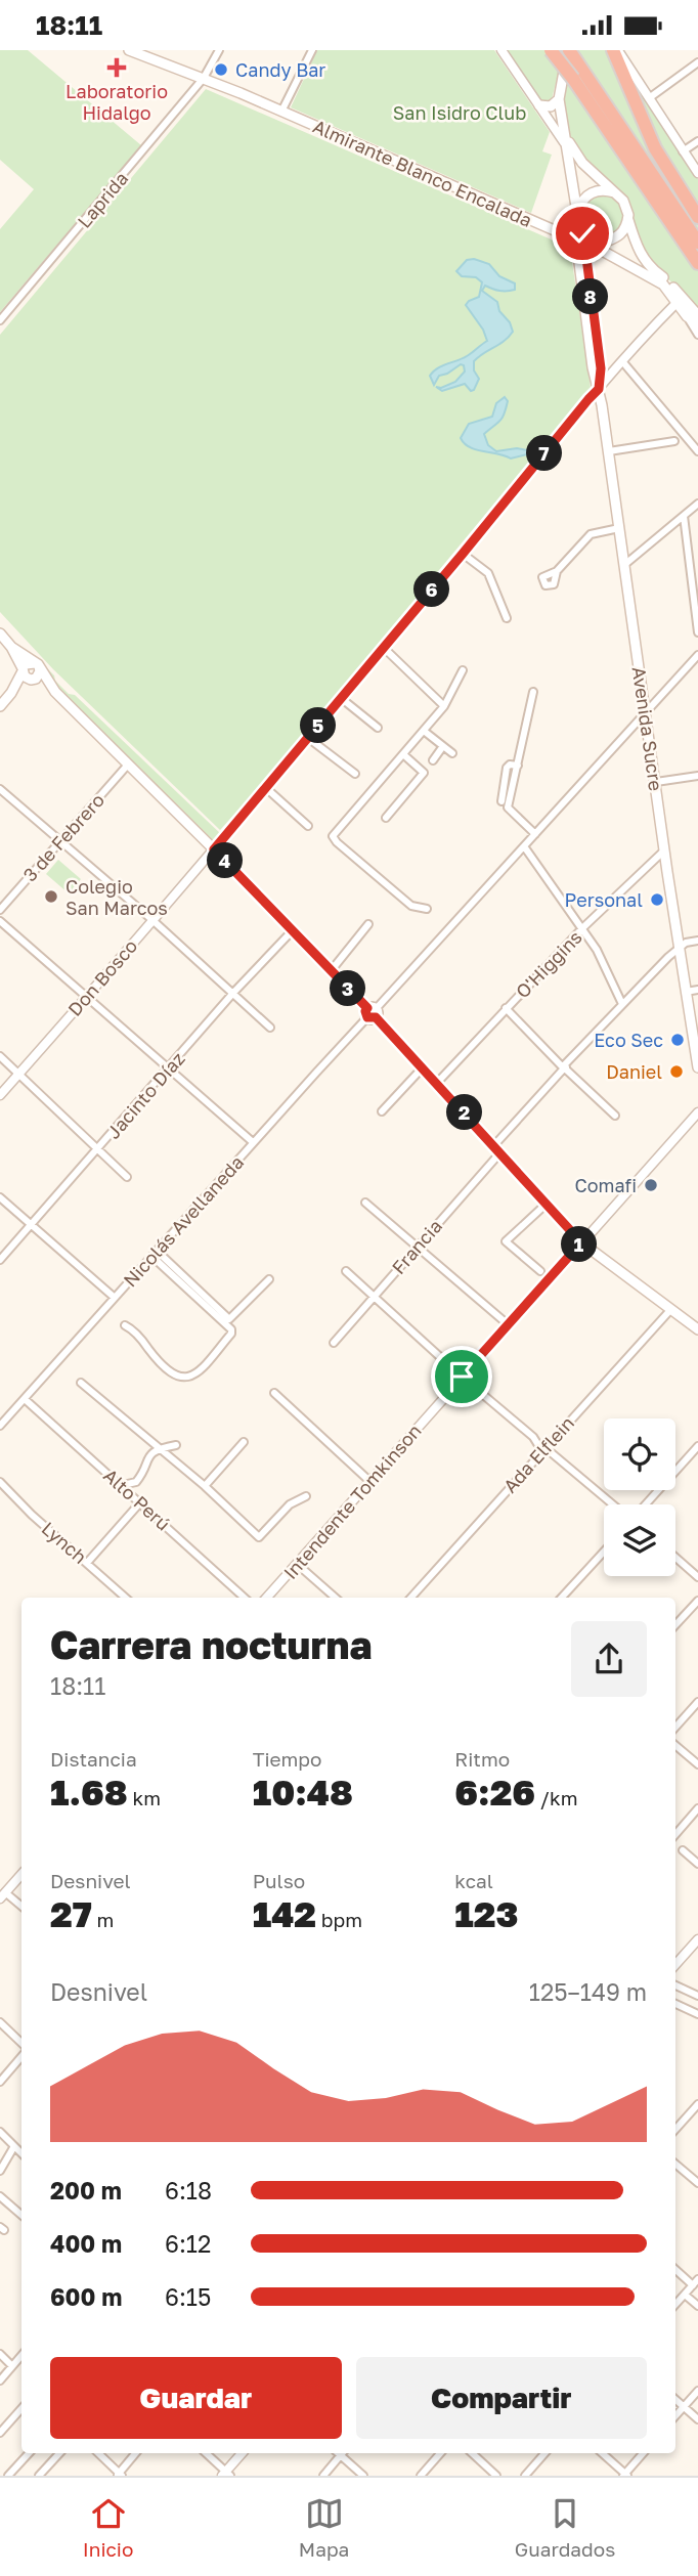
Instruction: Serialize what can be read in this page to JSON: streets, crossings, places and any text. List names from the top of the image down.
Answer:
{
  "streets": {
    "main road": ["Almirante Blanco Encalada", "Avenida Sucre"],
    "street": [
      "Laprida",
      "3 de Febrero",
      "O'Higgins",
      "Don Bosco",
      "Jacinto Díaz",
      "Nicolás Avellaneda",
      "Francia",
      "Ada Elflein",
      "Alto Perú",
      "Intendente Tomkinson",
      "Lynch"
    ]
  },
  "crossings": [
    ["Almirante Blanco Encalada", "Laprida"],
    ["Almirante Blanco Encalada", "Avenida Sucre"],
    ["Almirante Blanco Encalada", "Don Bosco"],
    ["Avenida Sucre", "O'Higgins"],
    ["Avenida Sucre", "Don Bosco"],
    ["Avenida Sucre", "Nicolás Avellaneda"],
    ["Avenida Sucre", "Francia"],
    ["Nicolás Avellaneda", "Alto Perú"]
  ],
  "parks": ["San Isidro Club"],
  "places": {
    "health": ["Laboratorio Hidalgo"],
    "other": [
      "Candy Bar",
      "Colegio San Marcos",
      "Personal",
      "Eco Sec",
      "Daniel",
      "Comafi"
    ]
  },
  "page": {
    "status": "18:11",
    "pins": [
      "8",
      "7",
      "6",
      "5",
      "4",
      "3",
      "2",
      "1"
    ],
    "heading": ["Carrera nocturna", "18:11"],
    "stats": [
      ["Distancia", "1.68 km"],
      ["Tiempo", "10:48"],
      ["Ritmo", "6:26 /km"],
      ["Desnivel", "27 m"],
      ["Pulso", "142 bpm"],
      ["kcal", "123"]
    ],
    "chart": ["Desnivel", "125–149 m"],
    "list": [
      {
        "name": "200 m",
        "note": "6:18"
      },
      {
        "name": "400 m",
        "note": "6:12"
      },
      {
        "name": "600 m",
        "note": "6:15"
      }
    ],
    "buttons": ["Guardar", "Compartir"],
    "tabs": ["Inicio", "Mapa", "Guardados"]
  }
}
